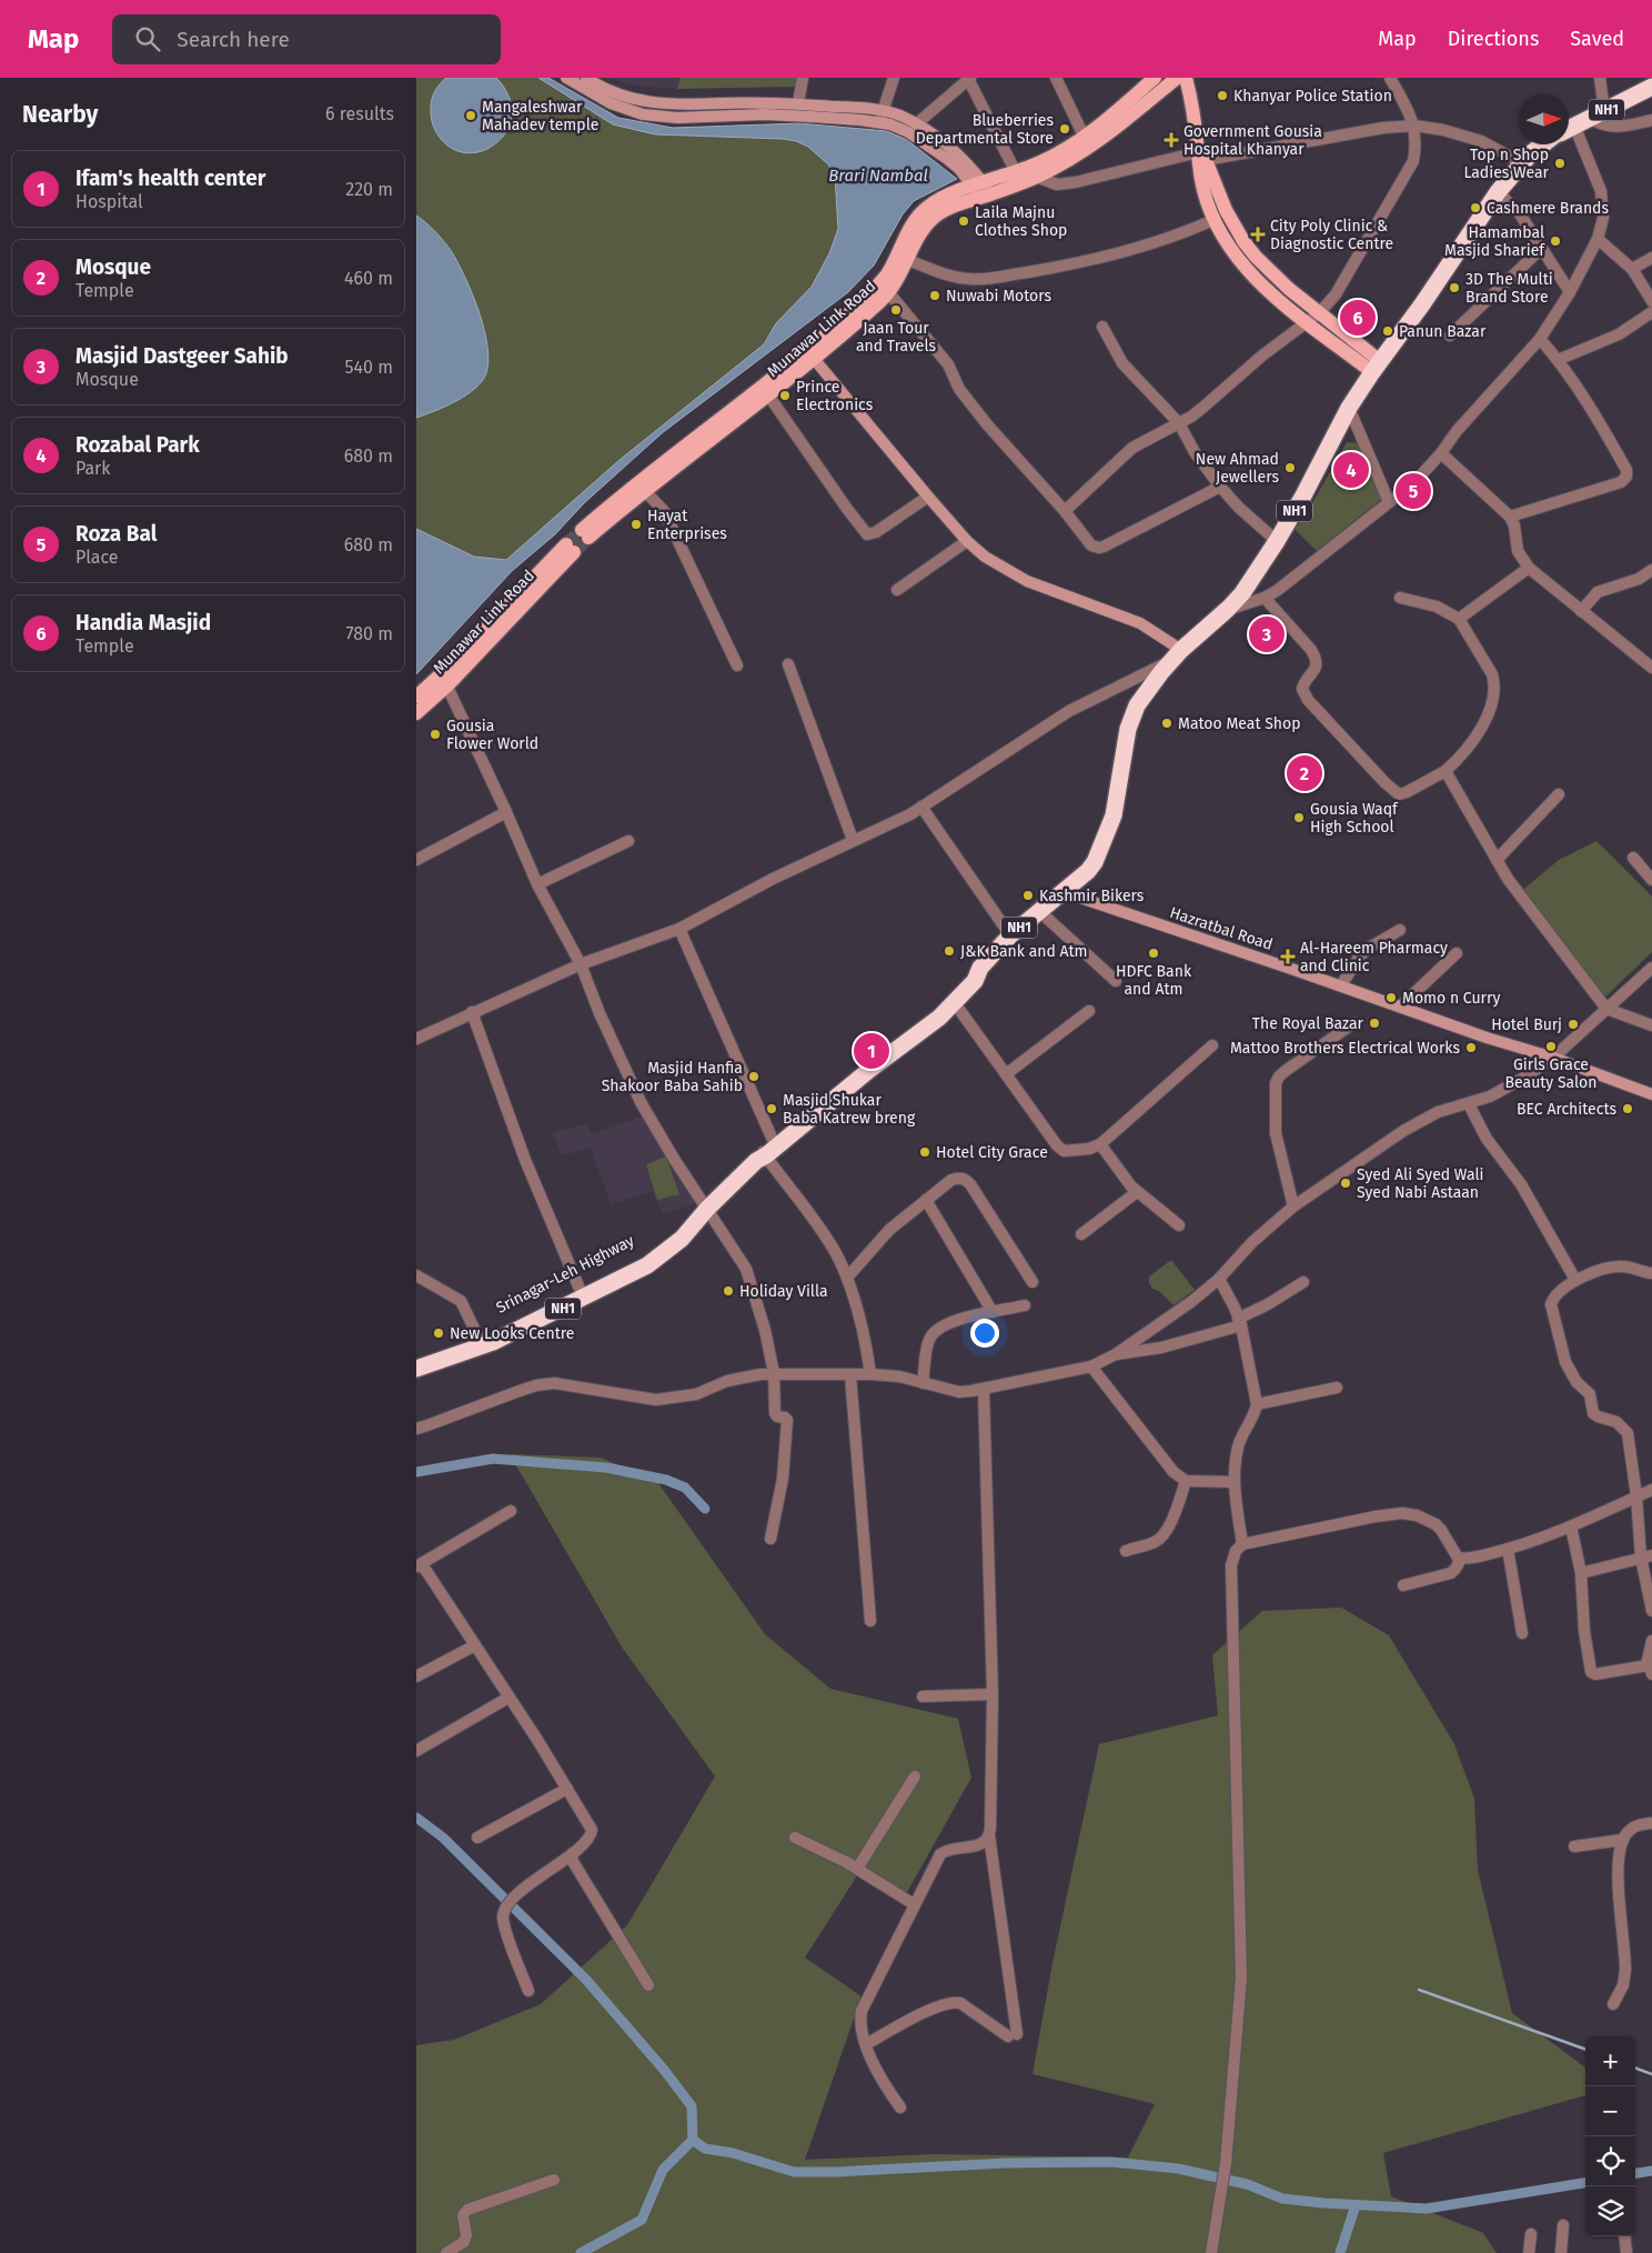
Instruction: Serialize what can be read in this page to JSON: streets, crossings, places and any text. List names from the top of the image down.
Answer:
{
  "streets": {
    "highway": ["NH1", "Srinagar-Leh Highway"],
    "main road": ["Munawar Link Road"],
    "street": ["Hazratbal Road"]
  },
  "crossings": [
    ["NH1", "Hazratbal Road"],
    ["NH1", "Srinagar-Leh Highway"]
  ],
  "water": ["Brari Nambal"],
  "places": {
    "other": [
      "Khanyar Police Station",
      "Mangaleshwar Mahadev temple",
      "Blueberries Departmental Store",
      "Top n Shop Ladies Wear",
      "Cashmere Brands",
      "Laila Majnu Clothes Shop",
      "Hamambal Masjid Sharief",
      "3D The Multi Brand Store",
      "Nuwabi Motors",
      "Jaan Tour and Travels",
      "Panun Bazar",
      "Prince Electronics",
      "New Ahmad Jewellers",
      "Hayat Enterprises",
      "Matoo Meat Shop",
      "Gousia Flower World",
      "Gousia Waqf High School",
      "Kashmir Bikers",
      "J&K Bank and Atm",
      "HDFC Bank and Atm",
      "Momo n Curry",
      "The Royal Bazar",
      "Hotel Burj",
      "Girls Grace Beauty Salon",
      "Mattoo Brothers Electrical Works",
      "Masjid Hanfia Shakoor Baba Sahib",
      "Masjid Shukar Baba Katrew breng",
      "BEC Architects",
      "Hotel City Grace",
      "Syed Ali Syed Wali Syed Nabi Astaan",
      "Holiday Villa",
      "New Looks Centre"
    ],
    "health": ["Government Gousia Hospital Khanyar", "City Poly Clinic & Diagnostic Centre", "Al-Hareem Pharmacy and Clinic"]
  },
  "north": "right",
  "page": {
    "header": "Map",
    "search": "Search here",
    "nav": ["Map", "Directions", "Saved"],
    "heading": ["Nearby", "6 results"],
    "list": [
      {
        "mark": "1",
        "name": "Ifam's health center",
        "note": "Hospital",
        "value": "220 m"
      },
      {
        "mark": "2",
        "name": "Mosque",
        "note": "Temple",
        "value": "460 m"
      },
      {
        "mark": "3",
        "name": "Masjid Dastgeer Sahib",
        "note": "Mosque",
        "value": "540 m"
      },
      {
        "mark": "4",
        "name": "Rozabal Park",
        "note": "Park",
        "value": "680 m"
      },
      {
        "mark": "5",
        "name": "Roza Bal",
        "note": "Place",
        "value": "680 m"
      },
      {
        "mark": "6",
        "name": "Handia Masjid",
        "note": "Temple",
        "value": "780 m"
      }
    ],
    "pins": [
      "6",
      "4",
      "5",
      "3",
      "2",
      "1"
    ],
    "map_buttons": ["+", "−"]
  }
}
